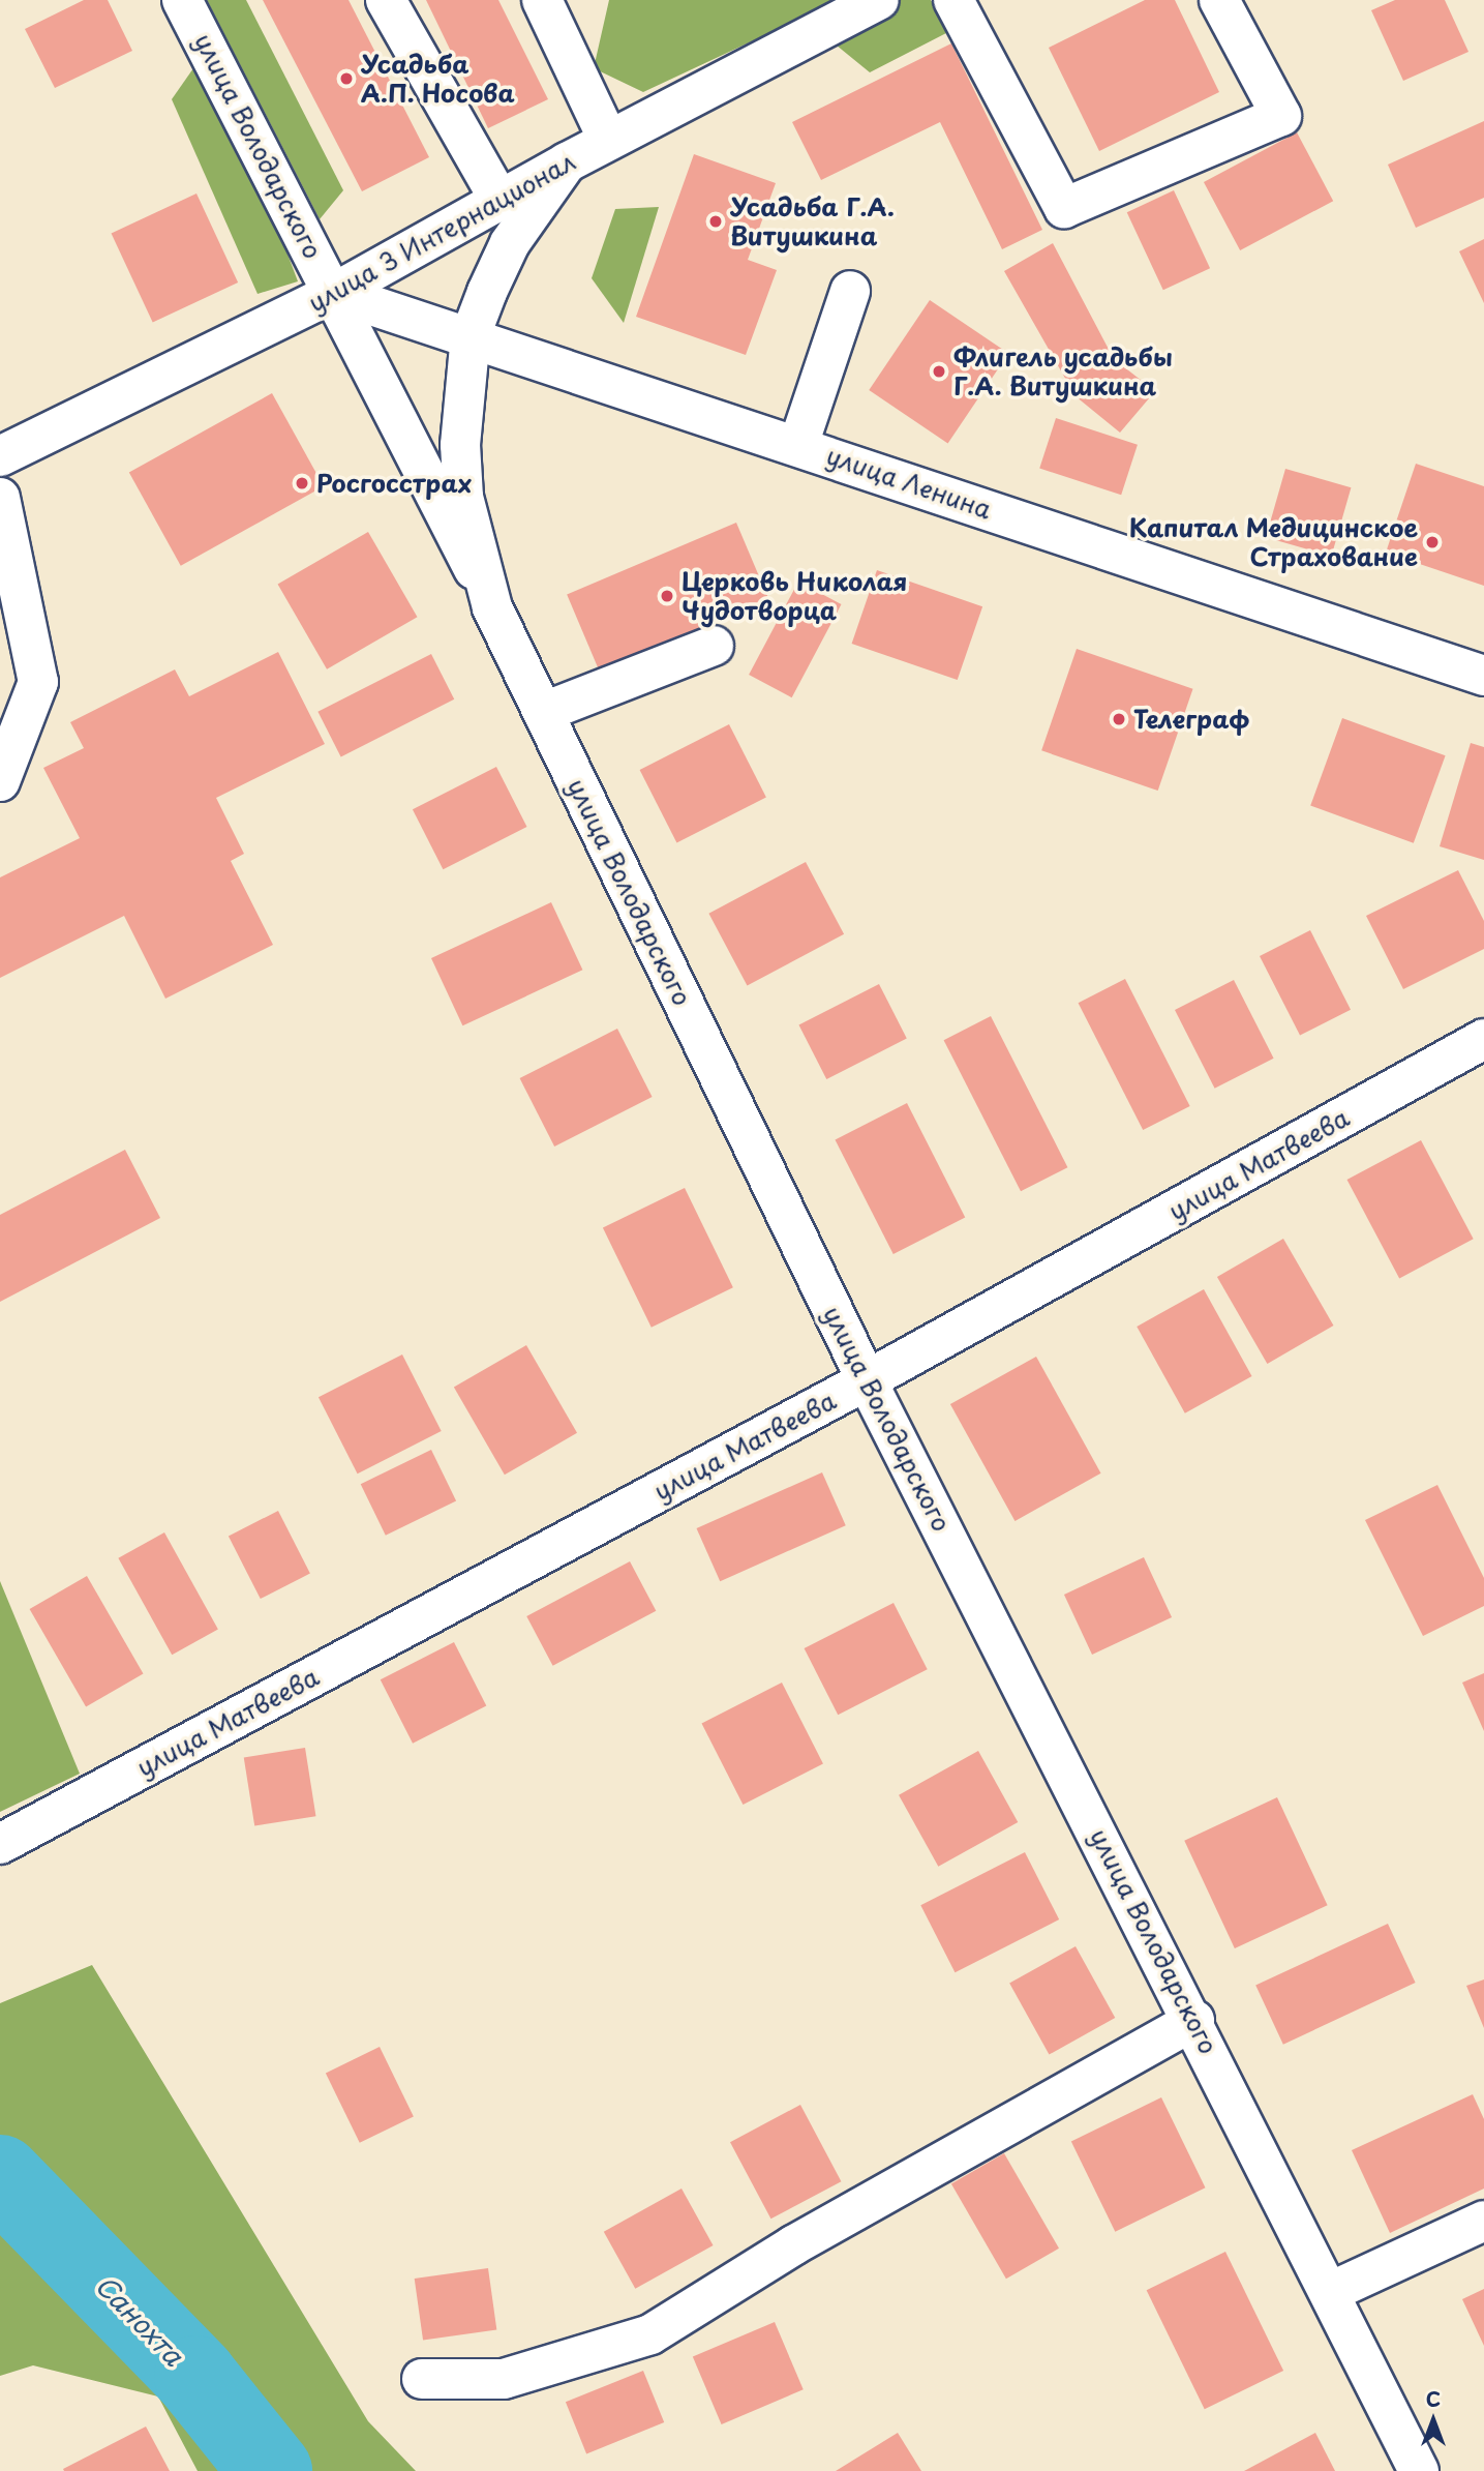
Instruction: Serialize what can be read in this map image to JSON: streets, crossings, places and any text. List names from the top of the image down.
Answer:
{
  "streets": {
    "street": [
      "улица Володарского",
      "улица 3 Интернационал",
      "улица Ленина",
      "улица Матвеева"
    ]
  },
  "crossings": [
    ["улица Володарского", "улица 3 Интернационал"],
    ["улица Володарского", "улица Ленина"],
    ["улица Володарского", "улица Матвеева"],
    ["улица 3 Интернационал", "улица Ленина"]
  ],
  "water": ["Санохта"],
  "places": [
    "Усадьба А.П. Носова",
    "Усадьба Г.А. Витушкина",
    "Флигель усадьбы Г.А. Витушкина",
    "Росгосстрах",
    "Капитал Медицинское Страхование",
    "Церковь Николая Чудотворца",
    "Телеграф"
  ],
  "north": "top"
}
